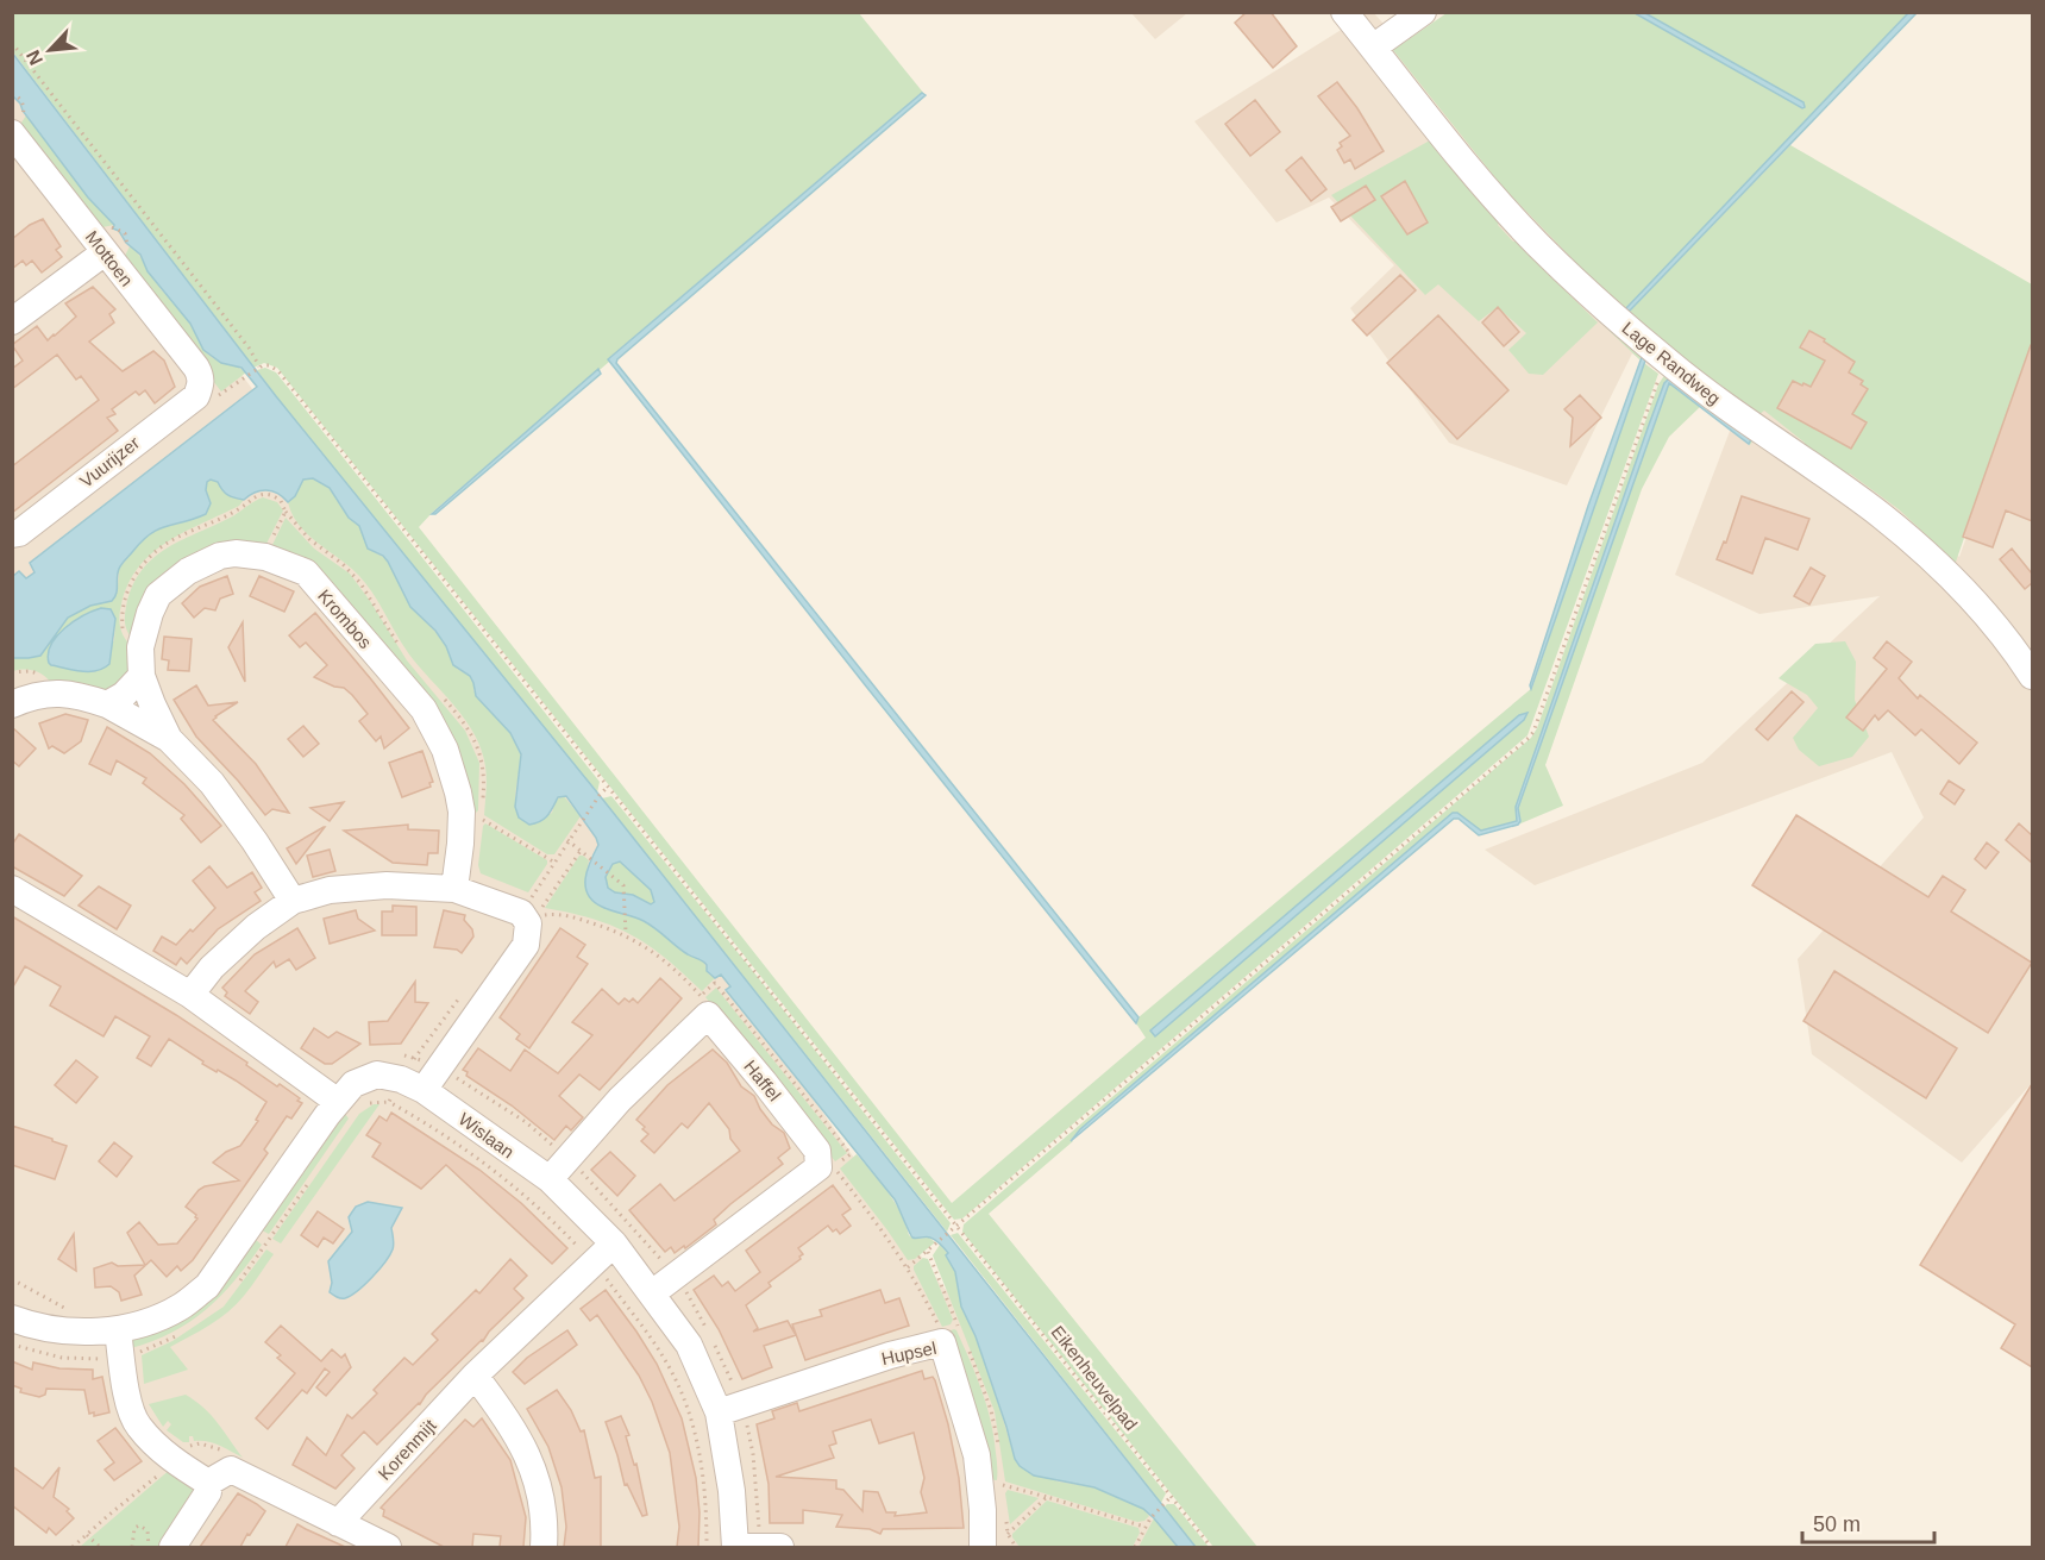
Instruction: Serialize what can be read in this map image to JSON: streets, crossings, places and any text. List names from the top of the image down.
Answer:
{
  "streets": {
    "street": [
      "Mottoen",
      "Lage Randweg",
      "Vuurijzer",
      "Krombos",
      "Haffel",
      "Wislaan",
      "Hupsel",
      "Korenmijt"
    ],
    "path": ["Eikenheuvelpad"]
  },
  "crossings": [
    ["Mottoen", "Vuurijzer"],
    ["Wislaan", "Hupsel"],
    ["Wislaan", "Korenmijt"]
  ],
  "scale_bar": "50 m",
  "north": "bottom left"
}
